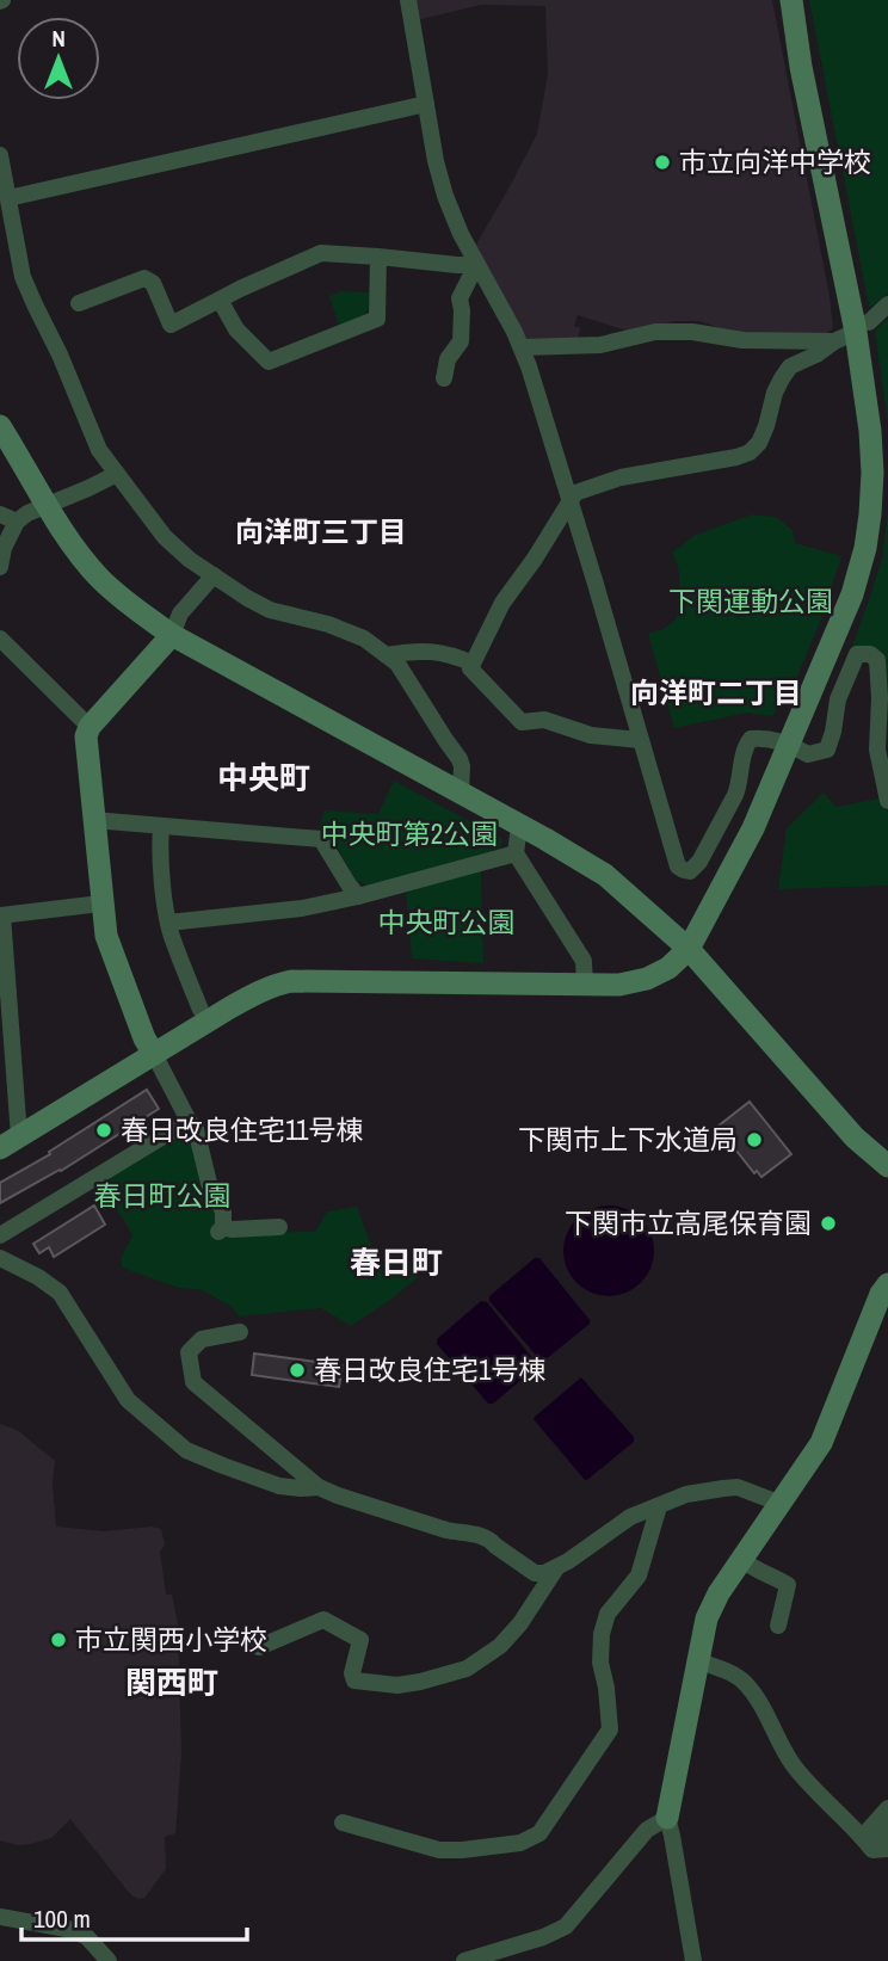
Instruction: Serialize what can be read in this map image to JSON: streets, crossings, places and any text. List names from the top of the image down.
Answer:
{
  "districts": [
    "向洋町三丁目",
    "向洋町二丁目",
    "中央町",
    "春日町",
    "関西町"
  ],
  "parks": [
    "下関運動公園",
    "中央町第2公園",
    "中央町公園",
    "春日町公園"
  ],
  "places": [
    "市立向洋中学校",
    "春日改良住宅11号棟",
    "下関市上下水道局",
    "下関市立高尾保育園",
    "春日改良住宅1号棟",
    "市立関西小学校"
  ],
  "scale_bar": "100 m",
  "north": "top"
}
